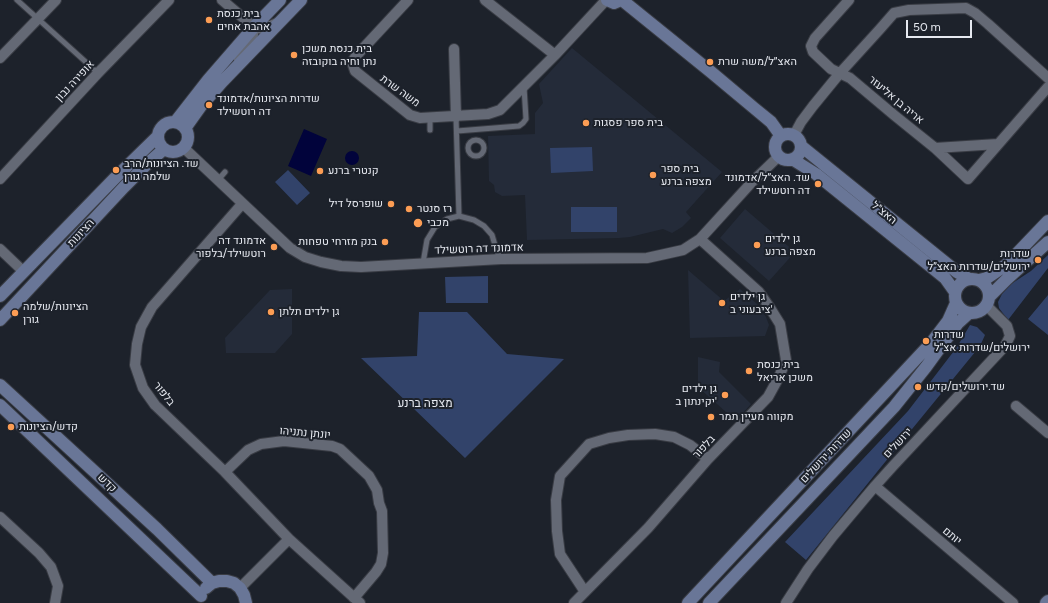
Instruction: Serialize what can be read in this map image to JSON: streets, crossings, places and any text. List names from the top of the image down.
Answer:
{
  "streets": {
    "main road": [
      "האצ\"ל",
      "הציונות",
      "שדרות ירושלים",
      "קדש"
    ],
    "street": [
      "אופירה נבון",
      "משה שרת",
      "אריה בן אליעזר",
      "אדמונד דה רוטשילד",
      "בלפור",
      "יונתן נתניהו",
      "ירושלים",
      "יותם"
    ]
  },
  "crossings": [
    ["האצ\"ל", "אדמונד דה רוטשילד"],
    ["האצ\"ל", "ירושלים"],
    ["האצ\"ל", "שדרות ירושלים"],
    ["הציונות", "אדמונד דה רוטשילד"],
    ["אדמונד דה רוטשילד", "בלפור"],
    ["בלפור", "יונתן נתניהו"],
    ["ירושלים", "שדרות ירושלים"],
    ["ירושלים", "יותם"]
  ],
  "districts": ["מצפה ברנע"],
  "places": [
    "בית כנסת אהבת אחים",
    "בית כנסת משכן נתן וחיה בוקובזה",
    "האצ״ל/משה שרת",
    "שדרות הציונות/אדמונד דה רוטשילד",
    "בית ספר פסגות",
    "שד. הציונות/הרב שלמה גורן",
    "קנטרי ברנע",
    "בית ספר מצפה ברנע",
    "שד. האצ״ל/אדמונד דה רוטשילד",
    "שופרסל דיל",
    "רז סנטר",
    "מכבי",
    "בנק מזרחי טפחות",
    "גן ילדים מצפה ברנע",
    "אדמונד דה רוטשילד/בלפור",
    "שדרות ירושלים/שדרות האצ״ל",
    "גן ילדים ציבעוני ב'",
    "גן ילדים תלתן",
    "הציונות/שלמה גורן",
    "שדרות ירושלים/שדרות אצ״ל",
    "בית כנסת משכן אריאל",
    "שד.ירושלים/קדש",
    "גן ילדים יקינתון ב'",
    "מקווה מעיין תמר",
    "קדש/הציונות"
  ],
  "scale_bar": "50 m"
}
